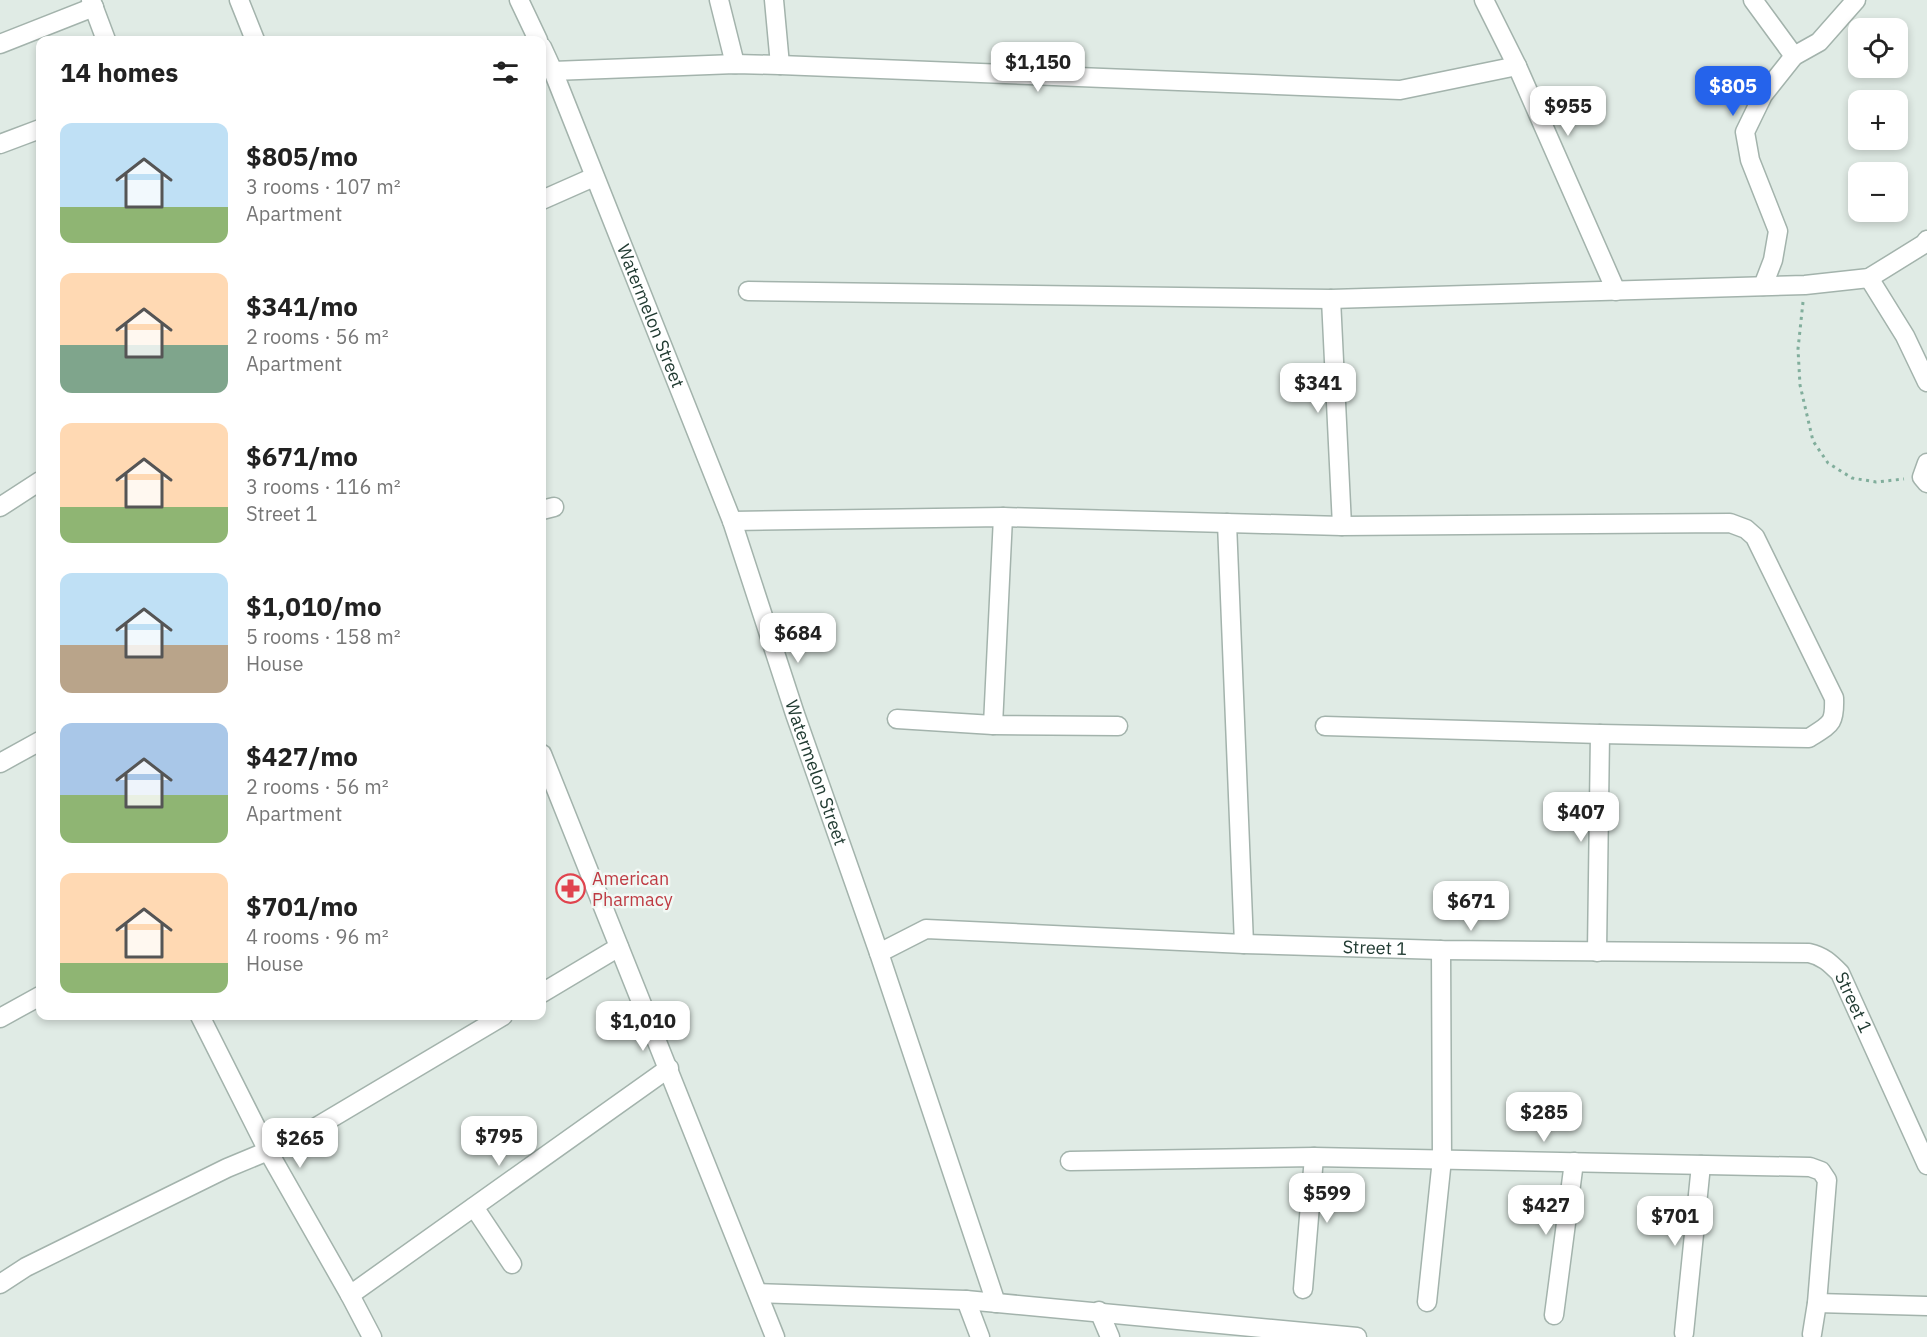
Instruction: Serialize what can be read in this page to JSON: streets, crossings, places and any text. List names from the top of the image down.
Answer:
{
  "streets": {
    "street": ["Watermelon Street", "Street 1"]
  },
  "crossings": [
    ["Watermelon Street", "Street 1"]
  ],
  "places": {
    "pharmacy": ["American Pharmacy"]
  },
  "page": {
    "map_buttons": ["+", "−"],
    "heading": "14 homes",
    "price": [
      "$1,150",
      "$805",
      "$955",
      "$341",
      "$684",
      "$407",
      "$671",
      "$1,010",
      "$285",
      "$795",
      "$265",
      "$599",
      "$427",
      "$701"
    ],
    "list": [
      {
        "name": "$805/mo",
        "note": "3 rooms · 107 m² · Apartment"
      },
      {
        "name": "$341/mo",
        "note": "2 rooms · 56 m² · Apartment"
      },
      {
        "name": "$671/mo",
        "note": "3 rooms · 116 m² · Street 1"
      },
      {
        "name": "$1,010/mo",
        "note": "5 rooms · 158 m² · House"
      },
      {
        "name": "$427/mo",
        "note": "2 rooms · 56 m² · Apartment"
      },
      {
        "name": "$701/mo",
        "note": "4 rooms · 96 m² · House"
      }
    ]
  }
}
